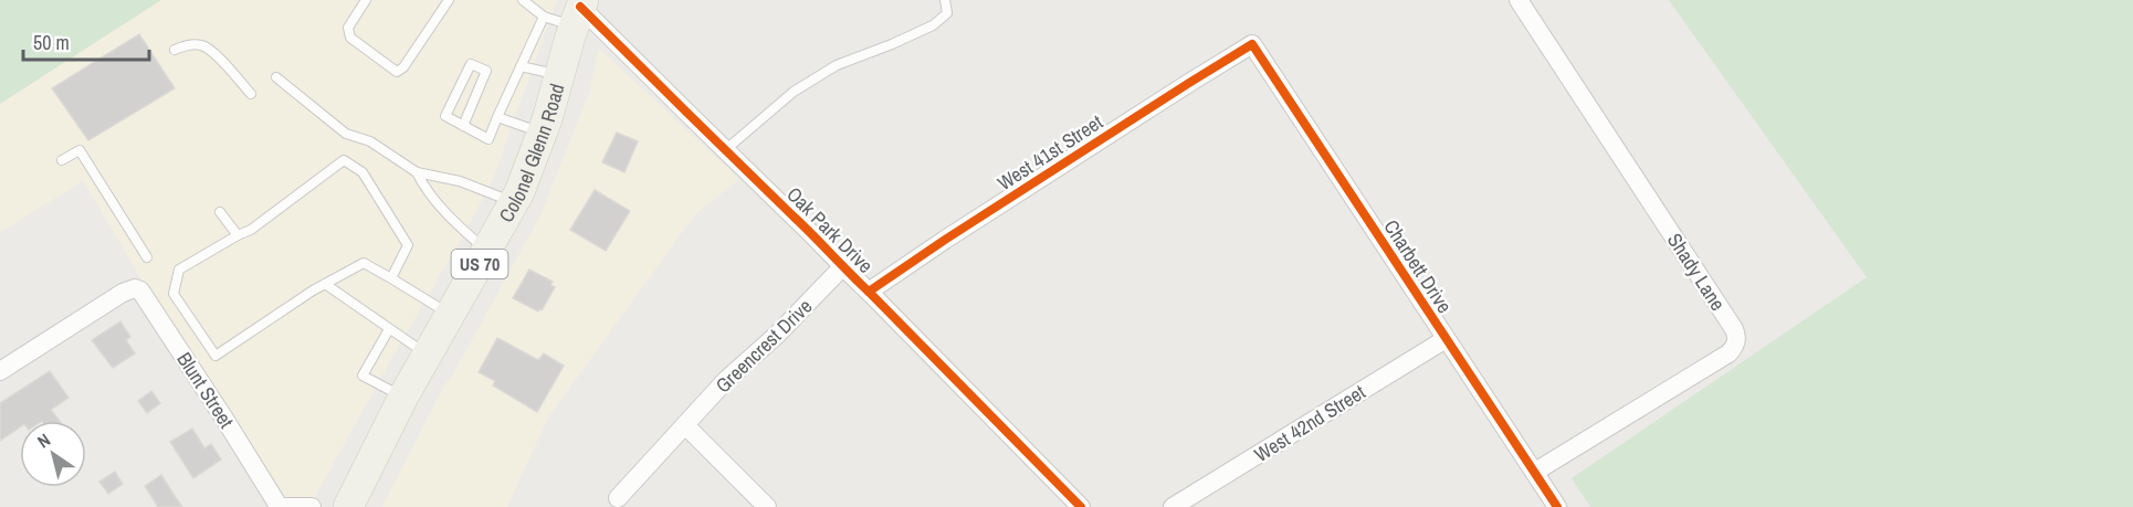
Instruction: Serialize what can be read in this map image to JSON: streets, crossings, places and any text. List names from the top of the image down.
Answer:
{
  "streets": {
    "main road": ["Colonel Glenn Road", "US 70"],
    "street": [
      "West 41st Street",
      "Oak Park Drive",
      "Charbett Drive",
      "Shady Lane",
      "Greencrest Drive",
      "Blunt Street",
      "West 42nd Street"
    ]
  },
  "crossings": [
    ["Colonel Glenn Road", "Oak Park Drive"],
    ["West 41st Street", "Oak Park Drive"],
    ["West 41st Street", "Charbett Drive"],
    ["Oak Park Drive", "Greencrest Drive"],
    ["Charbett Drive", "Shady Lane"],
    ["Charbett Drive", "West 42nd Street"]
  ],
  "scale_bar": "50 m",
  "north": "top left"
}
